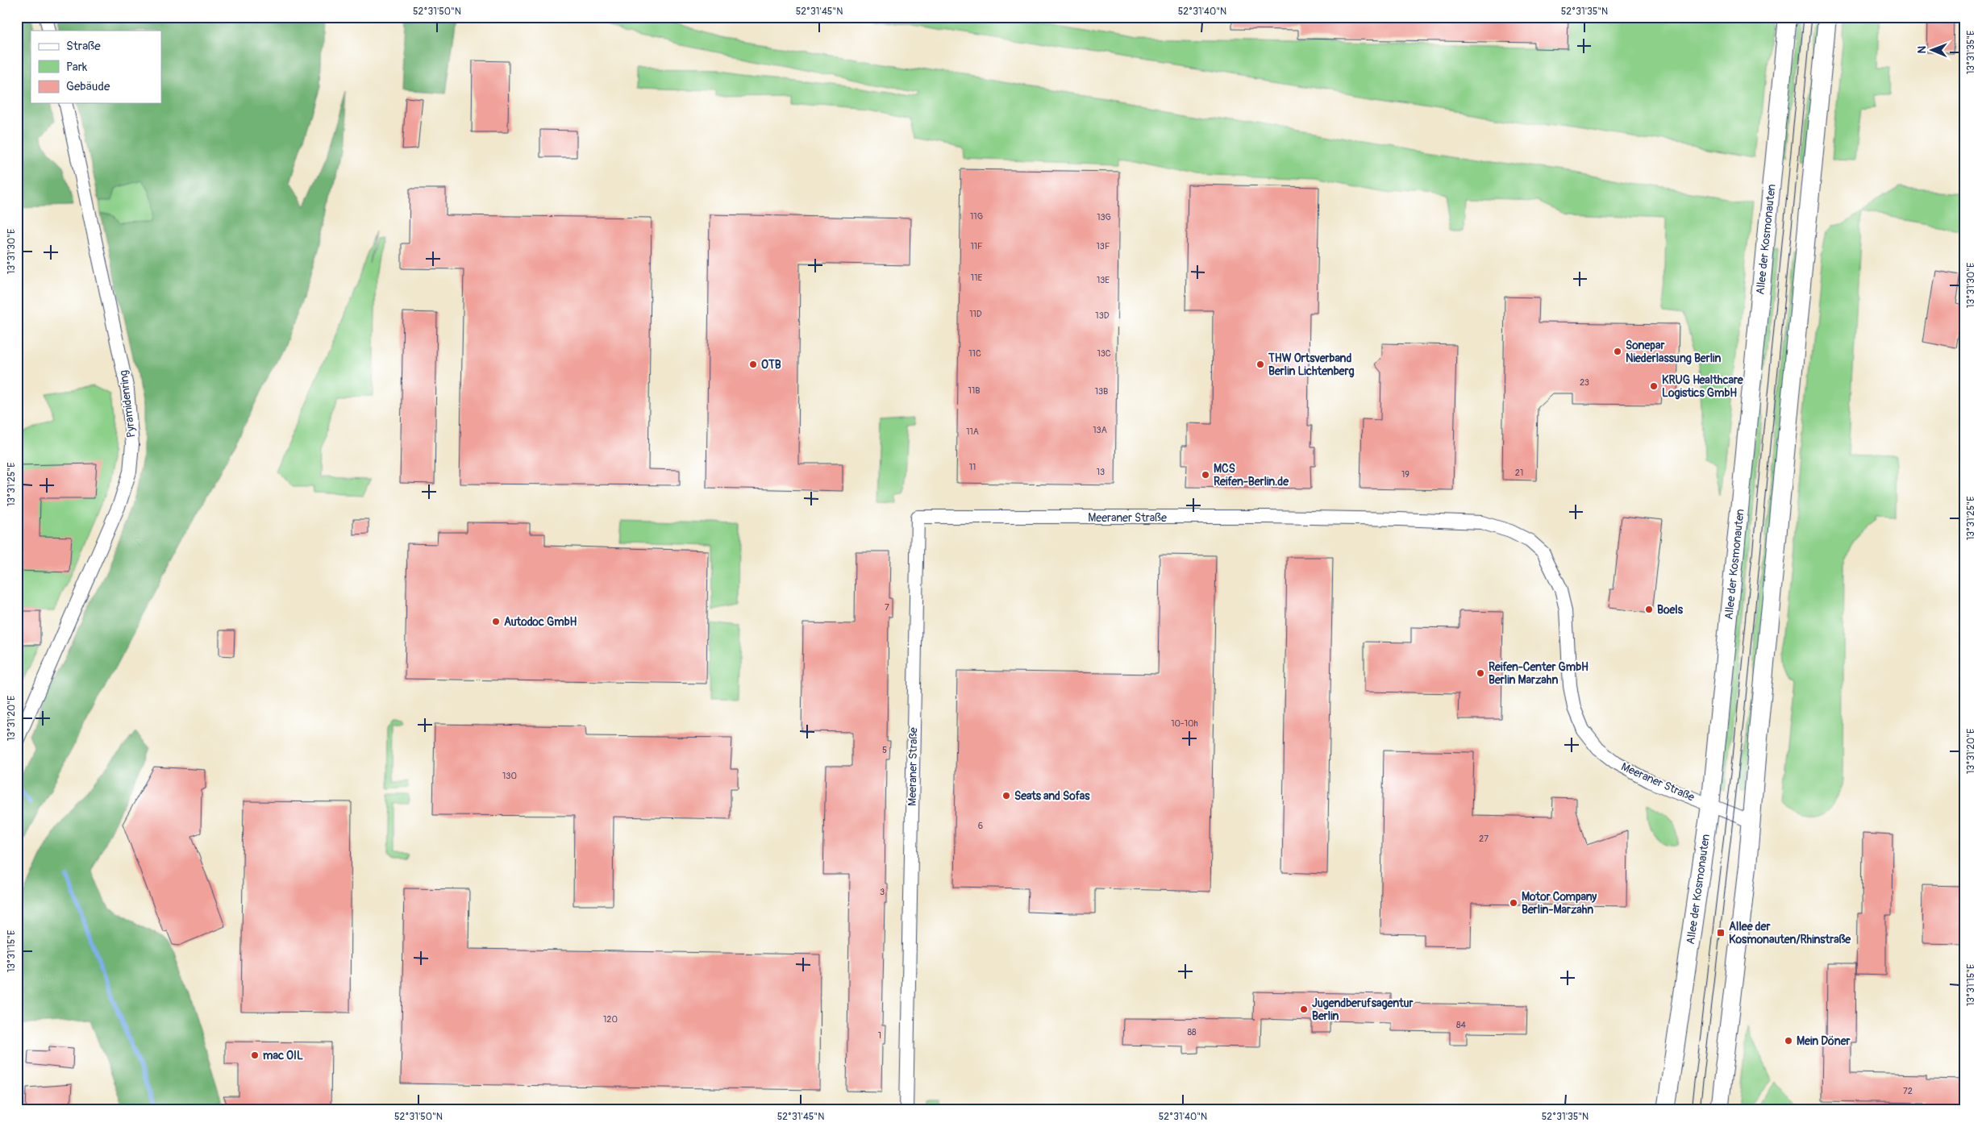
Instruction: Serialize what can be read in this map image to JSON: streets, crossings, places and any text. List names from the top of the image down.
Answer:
{
  "streets": {
    "main road": ["Allee der Kosmonauten"],
    "street": ["Pyramidenring", "Meeraner Straße"]
  },
  "crossings": [
    ["Allee der Kosmonauten", "Meeraner Straße"]
  ],
  "places": {
    "other": [
      "Sonepar Niederlassung Berlin",
      "OTB",
      "THW Ortsverband Berlin Lichtenberg",
      "KRUG Healthcare Logistics GmbH",
      "MCS Reifen-Berlin.de",
      "Boels",
      "Autodoc GmbH",
      "Reifen-Center GmbH Berlin Marzahn",
      "Seats and Sofas",
      "Motor Company Berlin-Marzahn",
      "Jugendberufsagentur Berlin",
      "Mein Döner",
      "mac OIL"
    ],
    "transit": ["Allee der Kosmonauten/Rhinstraße"]
  },
  "house_numbers": [
    "11G",
    "13G",
    "11F",
    "13F",
    "11E",
    "13E",
    "11D",
    "13D",
    "11C",
    "13C",
    "23",
    "11B",
    "13B",
    "13A",
    "11A",
    "11",
    "13",
    "21",
    "19",
    "7",
    "10-10h",
    "5",
    "130",
    "6",
    "27",
    "3",
    "120",
    "84",
    "88",
    "1",
    "72"
  ],
  "legend": ["Straße", "Park", "Gebäude"],
  "north": "left",
  "coordinates": [
    "52°31'50\"N",
    "52°31'45\"N",
    "52°31'40\"N",
    "52°31'35\"N",
    "13°31'35\"E",
    "13°31'30\"E",
    "13°31'25\"E",
    "13°31'20\"E",
    "13°31'15\"E"
  ]
}
